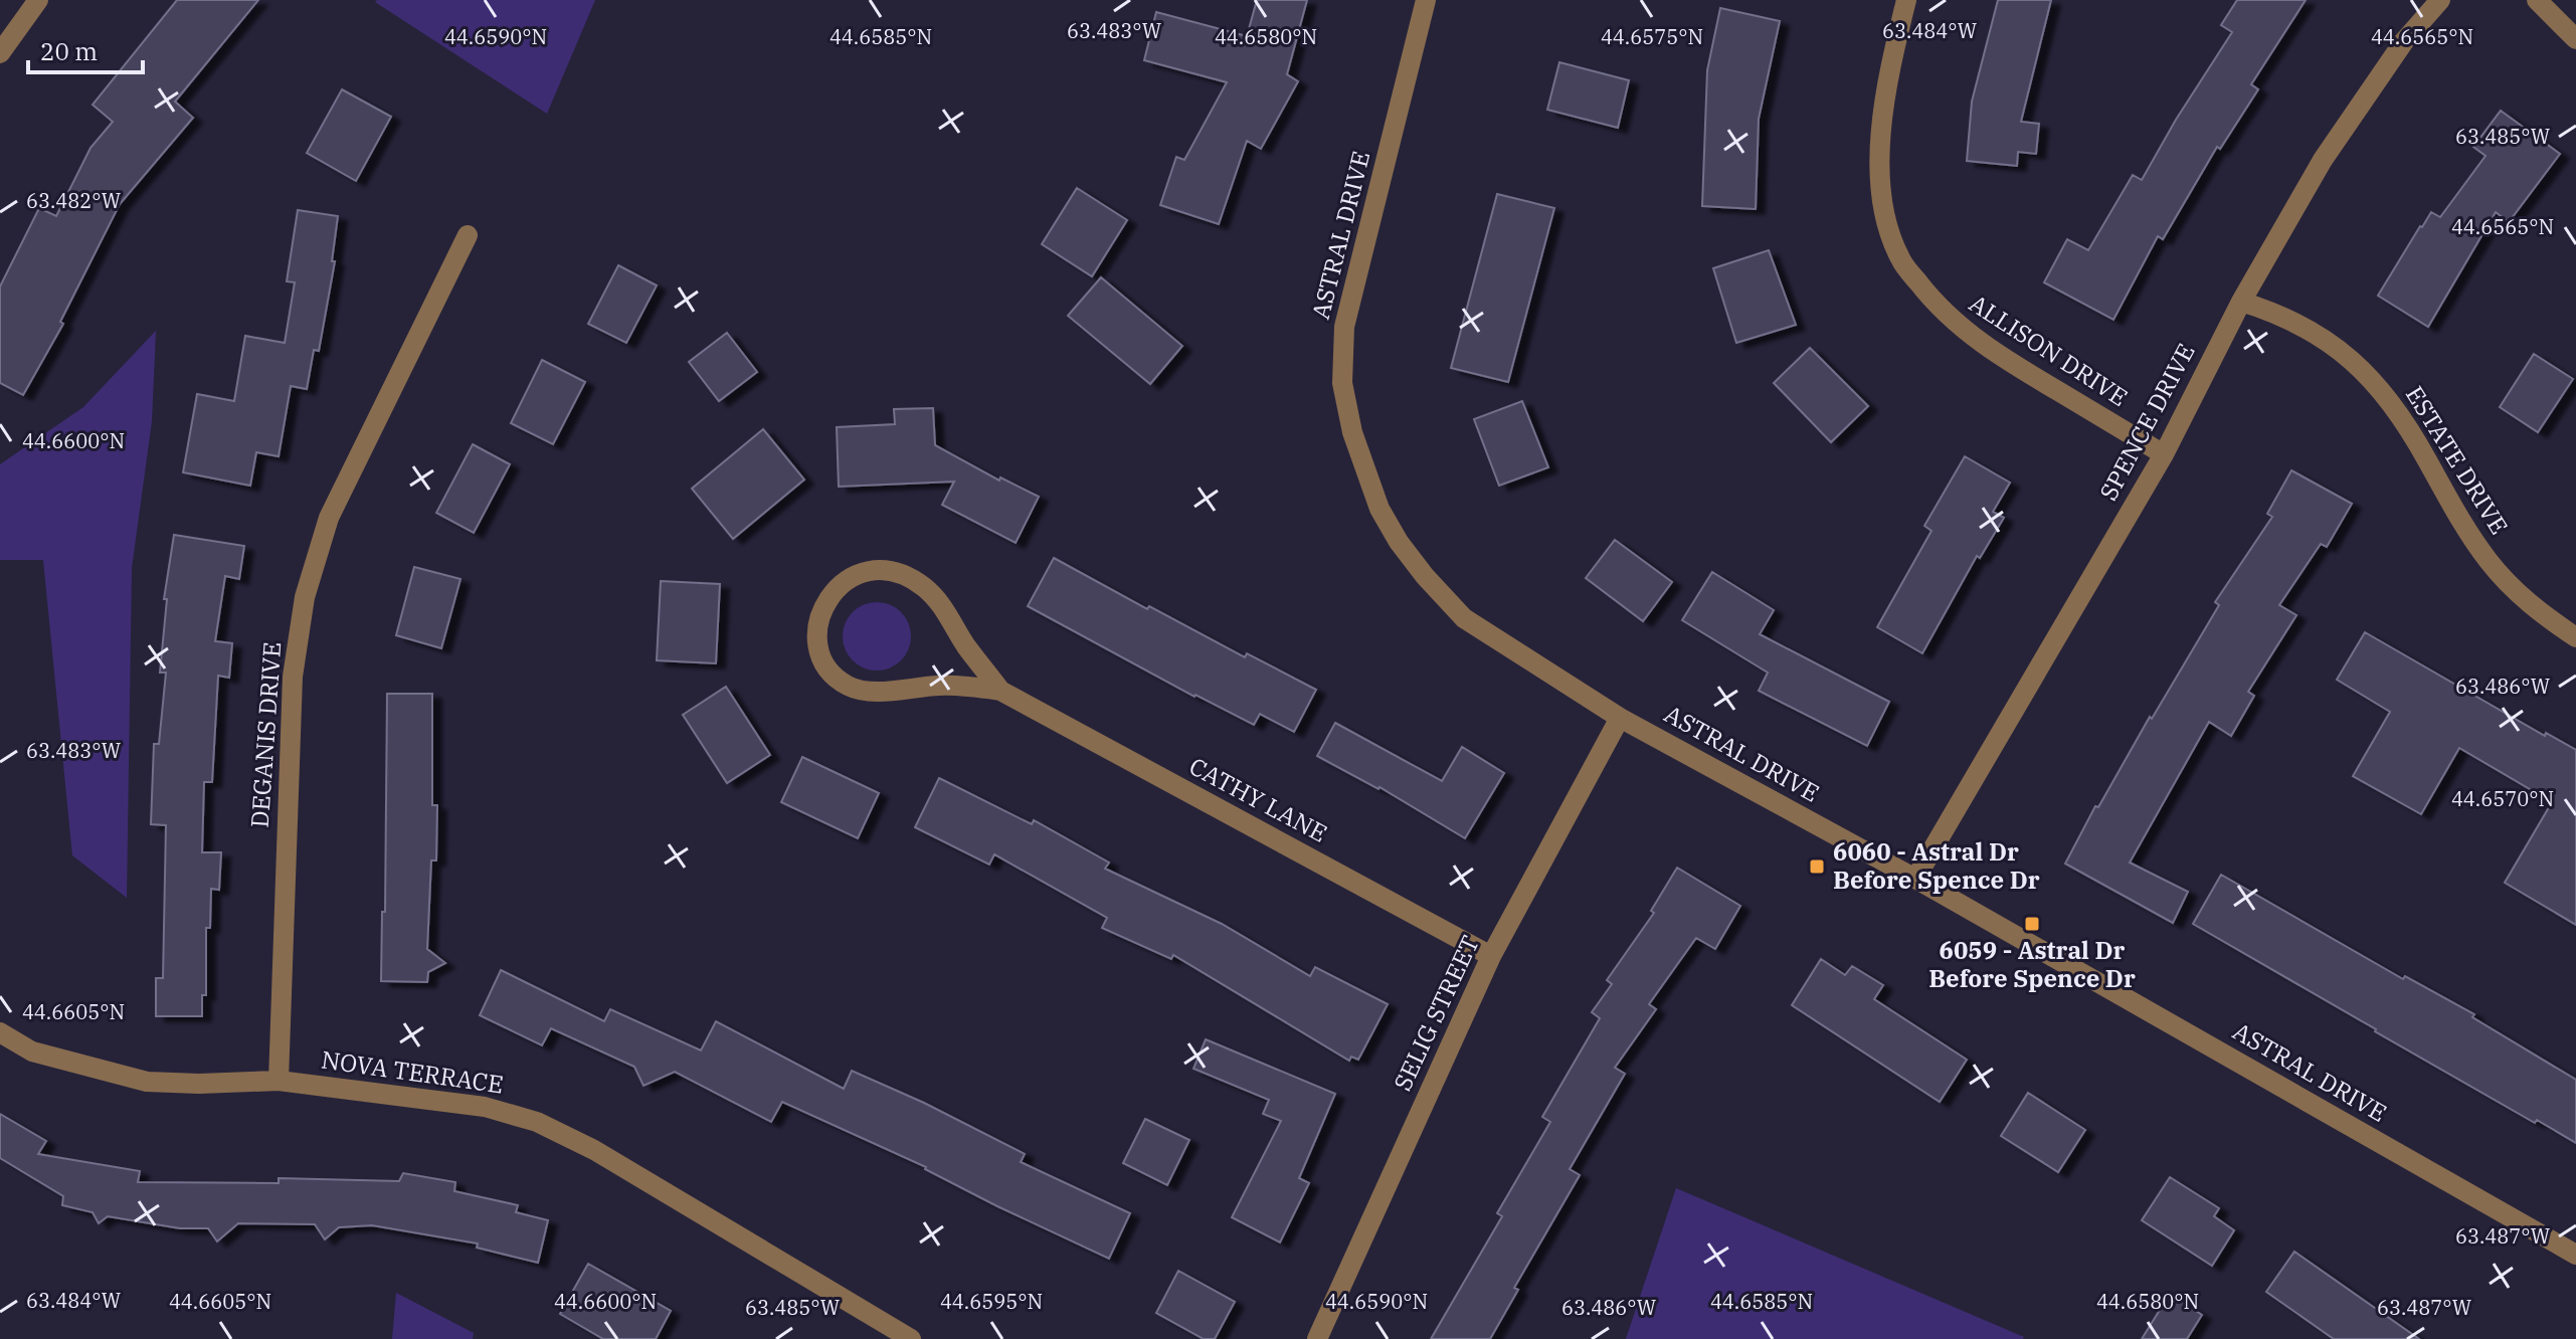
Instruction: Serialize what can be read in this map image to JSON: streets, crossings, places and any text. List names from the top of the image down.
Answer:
{
  "streets": {
    "street": [
      "ASTRAL DRIVE",
      "ALLISON DRIVE",
      "SPENCE DRIVE",
      "ESTATE DRIVE",
      "DEGANIS DRIVE",
      "CATHY LANE",
      "SELIG STREET",
      "NOVA TERRACE"
    ]
  },
  "crossings": [
    ["ASTRAL DRIVE", "SPENCE DRIVE"],
    ["ASTRAL DRIVE", "SELIG STREET"],
    ["ALLISON DRIVE", "SPENCE DRIVE"],
    ["SPENCE DRIVE", "ESTATE DRIVE"],
    ["DEGANIS DRIVE", "NOVA TERRACE"],
    ["CATHY LANE", "SELIG STREET"]
  ],
  "places": {
    "transit": ["6060 - Astral Dr Before Spence Dr", "6059 - Astral Dr Before Spence Dr"]
  },
  "scale_bar": "20 m",
  "coordinates": [
    "63.483°W",
    "63.484°W",
    "44.6565°N",
    "44.6590°N",
    "44.6585°N",
    "44.6580°N",
    "44.6575°N",
    "63.485°W",
    "63.482°W",
    "44.6600°N",
    "63.486°W",
    "44.6570°N",
    "44.6605°N",
    "63.487°W",
    "44.6595°N"
  ]
}
